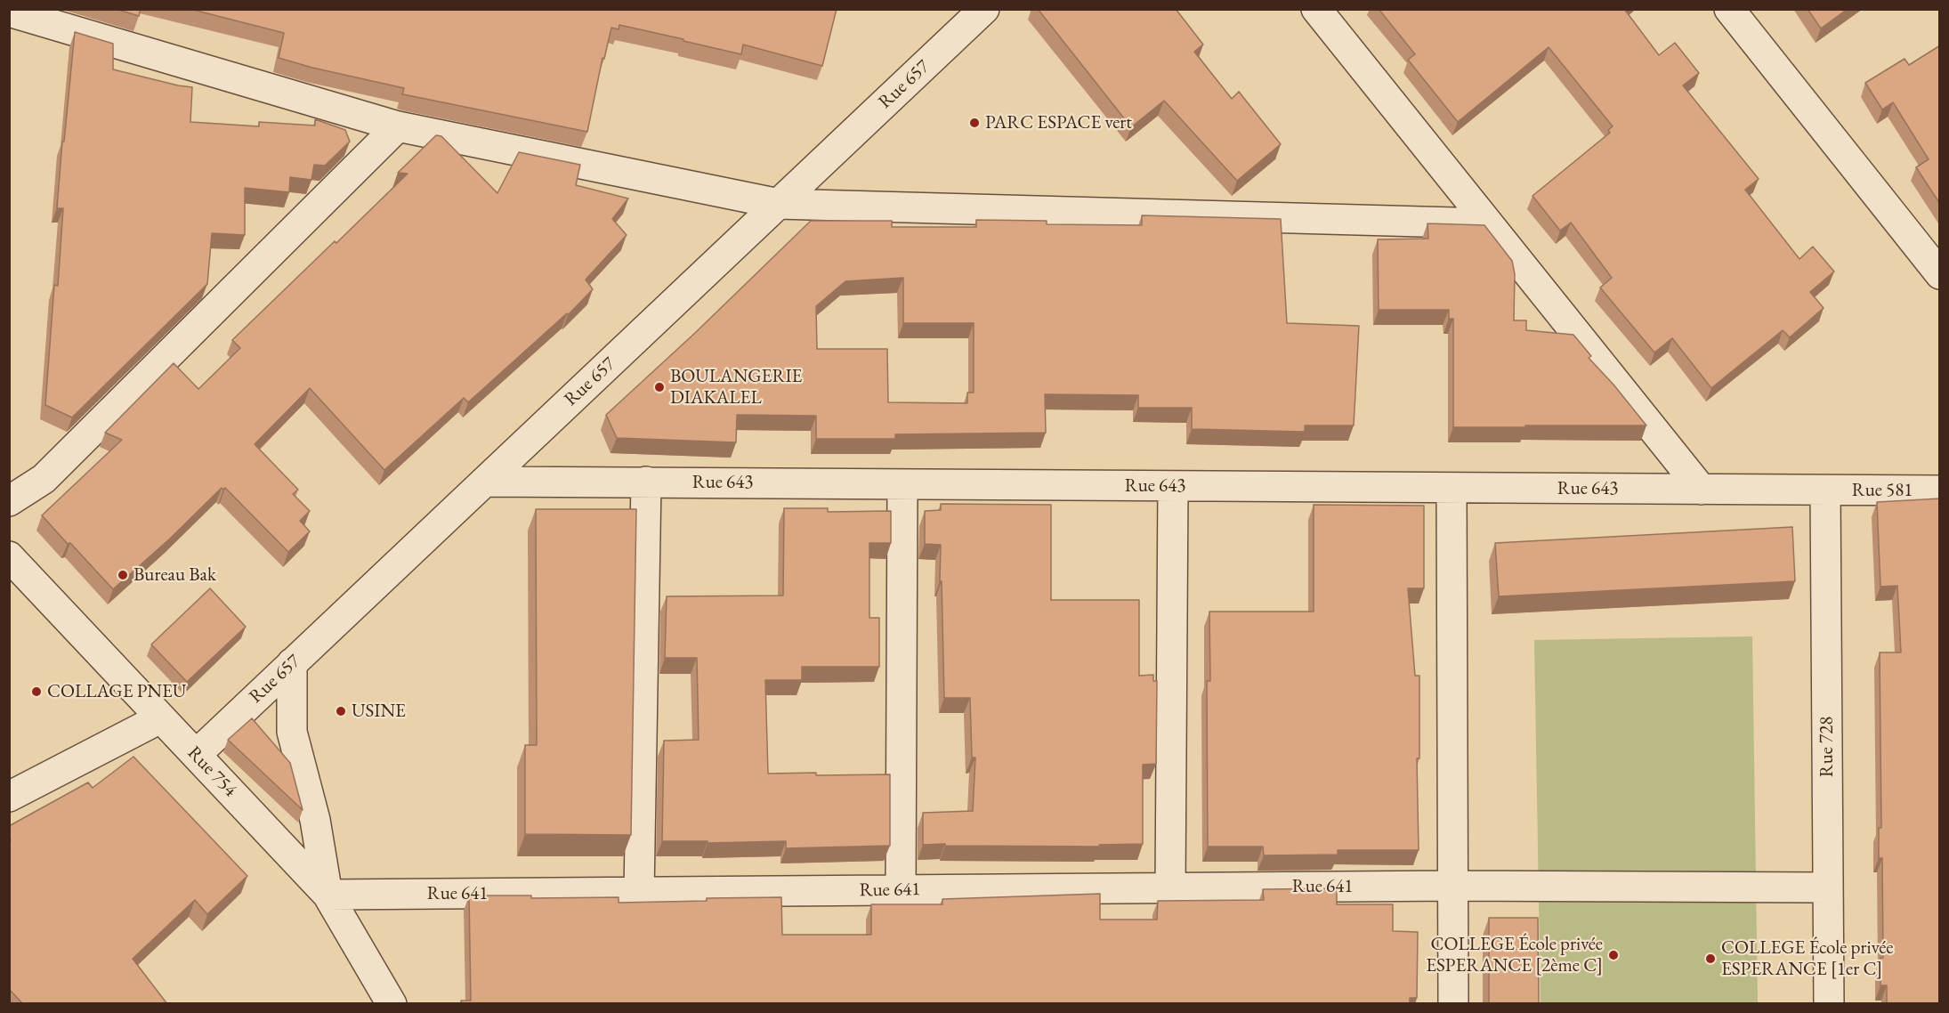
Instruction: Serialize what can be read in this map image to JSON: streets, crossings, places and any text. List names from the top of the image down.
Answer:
{
  "streets": {
    "street": [
      "Rue 657",
      "Rue 643",
      "Rue 581",
      "Rue 728",
      "Rue 754",
      "Rue 641"
    ]
  },
  "crossings": [
    ["Rue 657", "Rue 643"],
    ["Rue 657", "Rue 754"],
    ["Rue 643", "Rue 581"],
    ["Rue 643", "Rue 728"],
    ["Rue 581", "Rue 728"],
    ["Rue 728", "Rue 641"],
    ["Rue 754", "Rue 641"]
  ],
  "places": [
    "PARC ESPACE vert",
    "BOULANGERIE DIAKALEL",
    "Bureau Bak",
    "COLLAGE PNEU",
    "USINE",
    "COLLEGE École privée ESPERANCE [2ème C]",
    "COLLEGE École privée ESPERANCE [1er C]"
  ]
}
